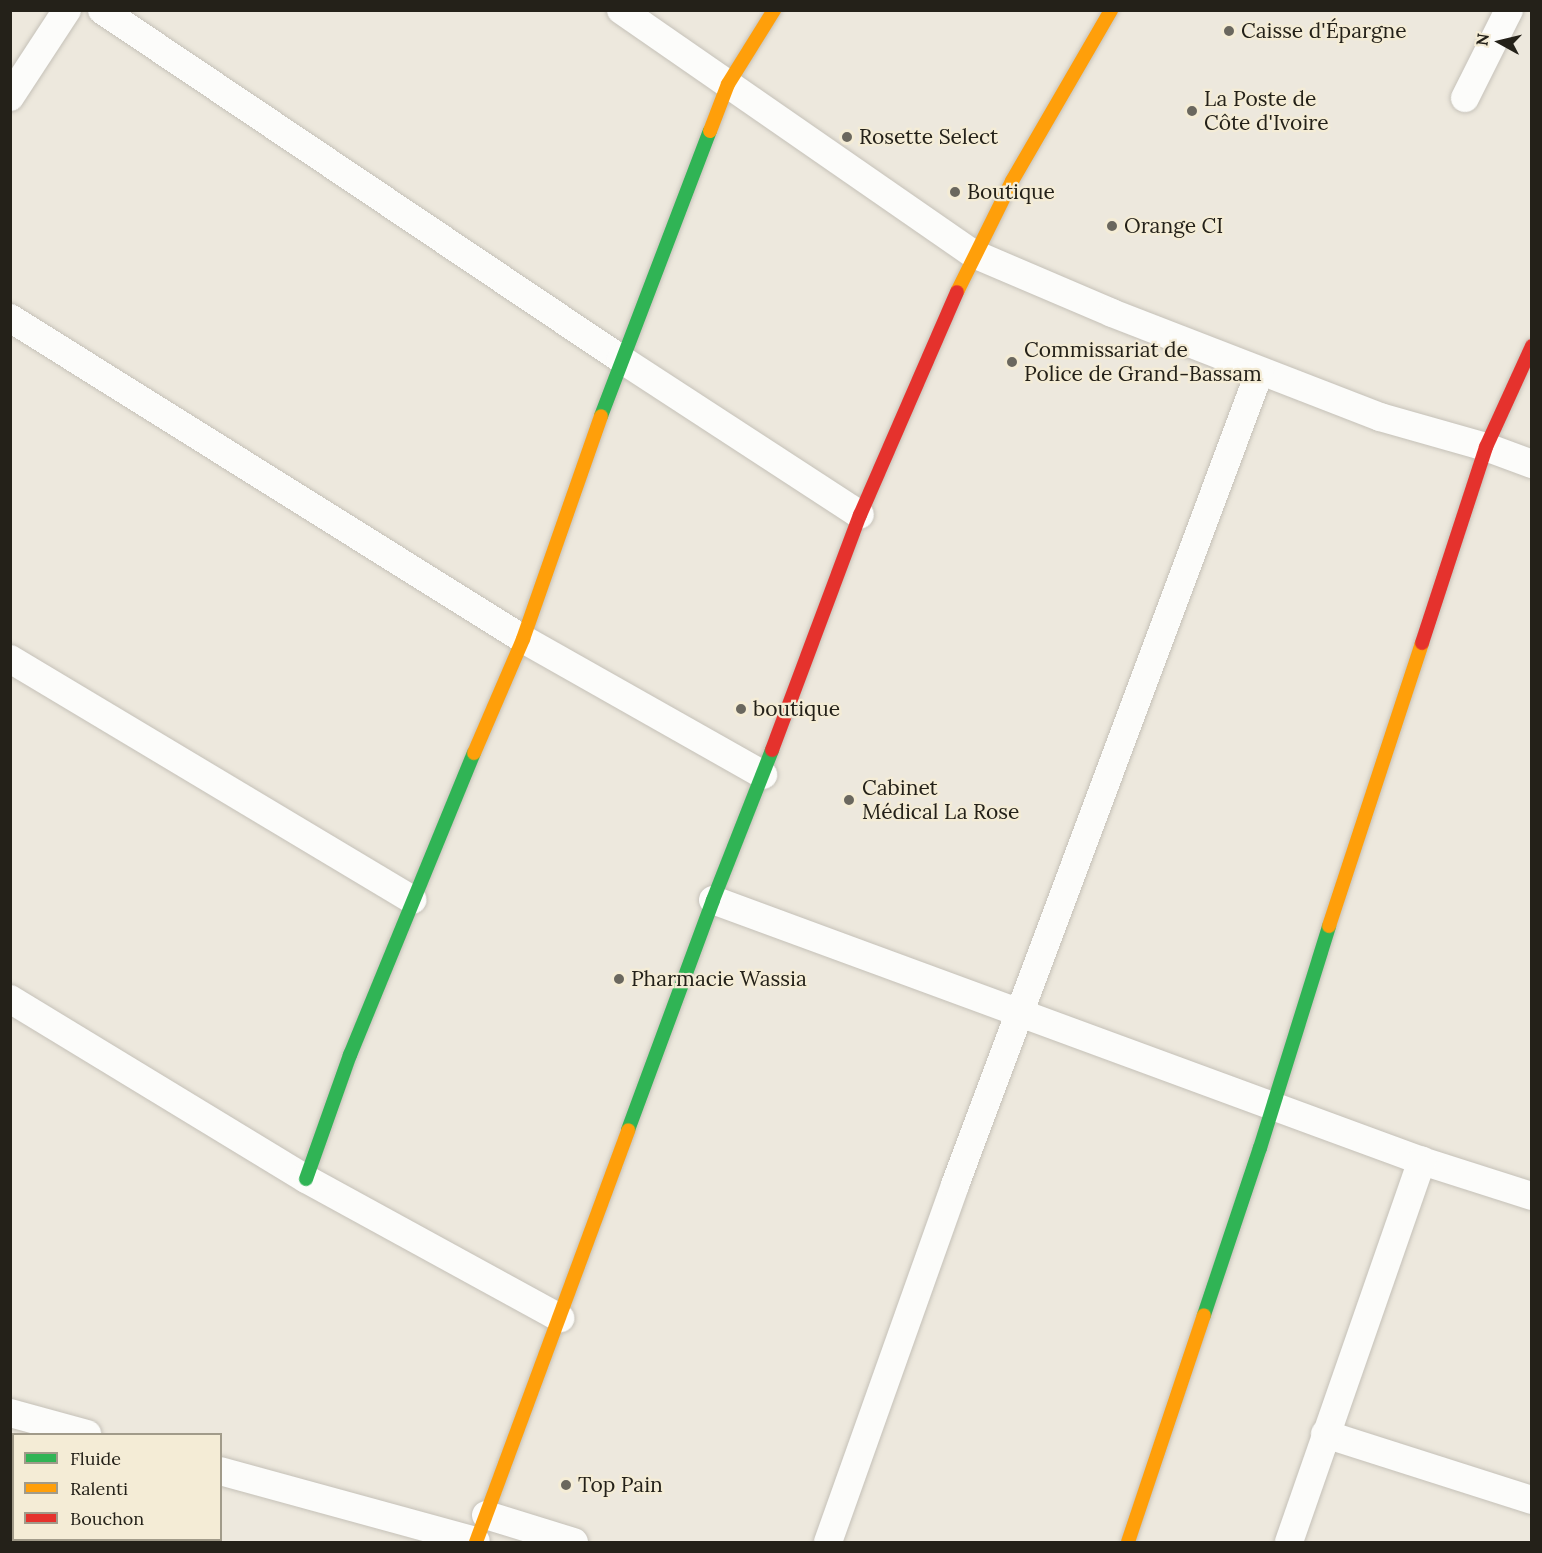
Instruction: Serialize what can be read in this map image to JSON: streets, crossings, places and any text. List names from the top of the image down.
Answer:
{
  "places": [
    "Caisse d'Épargne",
    "La Poste de Côte d'Ivoire",
    "Rosette Select",
    "Boutique",
    "Orange CI",
    "Commissariat de Police de Grand-Bassam",
    "boutique",
    "Cabinet Médical La Rose",
    "Pharmacie Wassia",
    "Top Pain"
  ],
  "legend": ["Fluide", "Ralenti", "Bouchon"],
  "north": "left"
}
